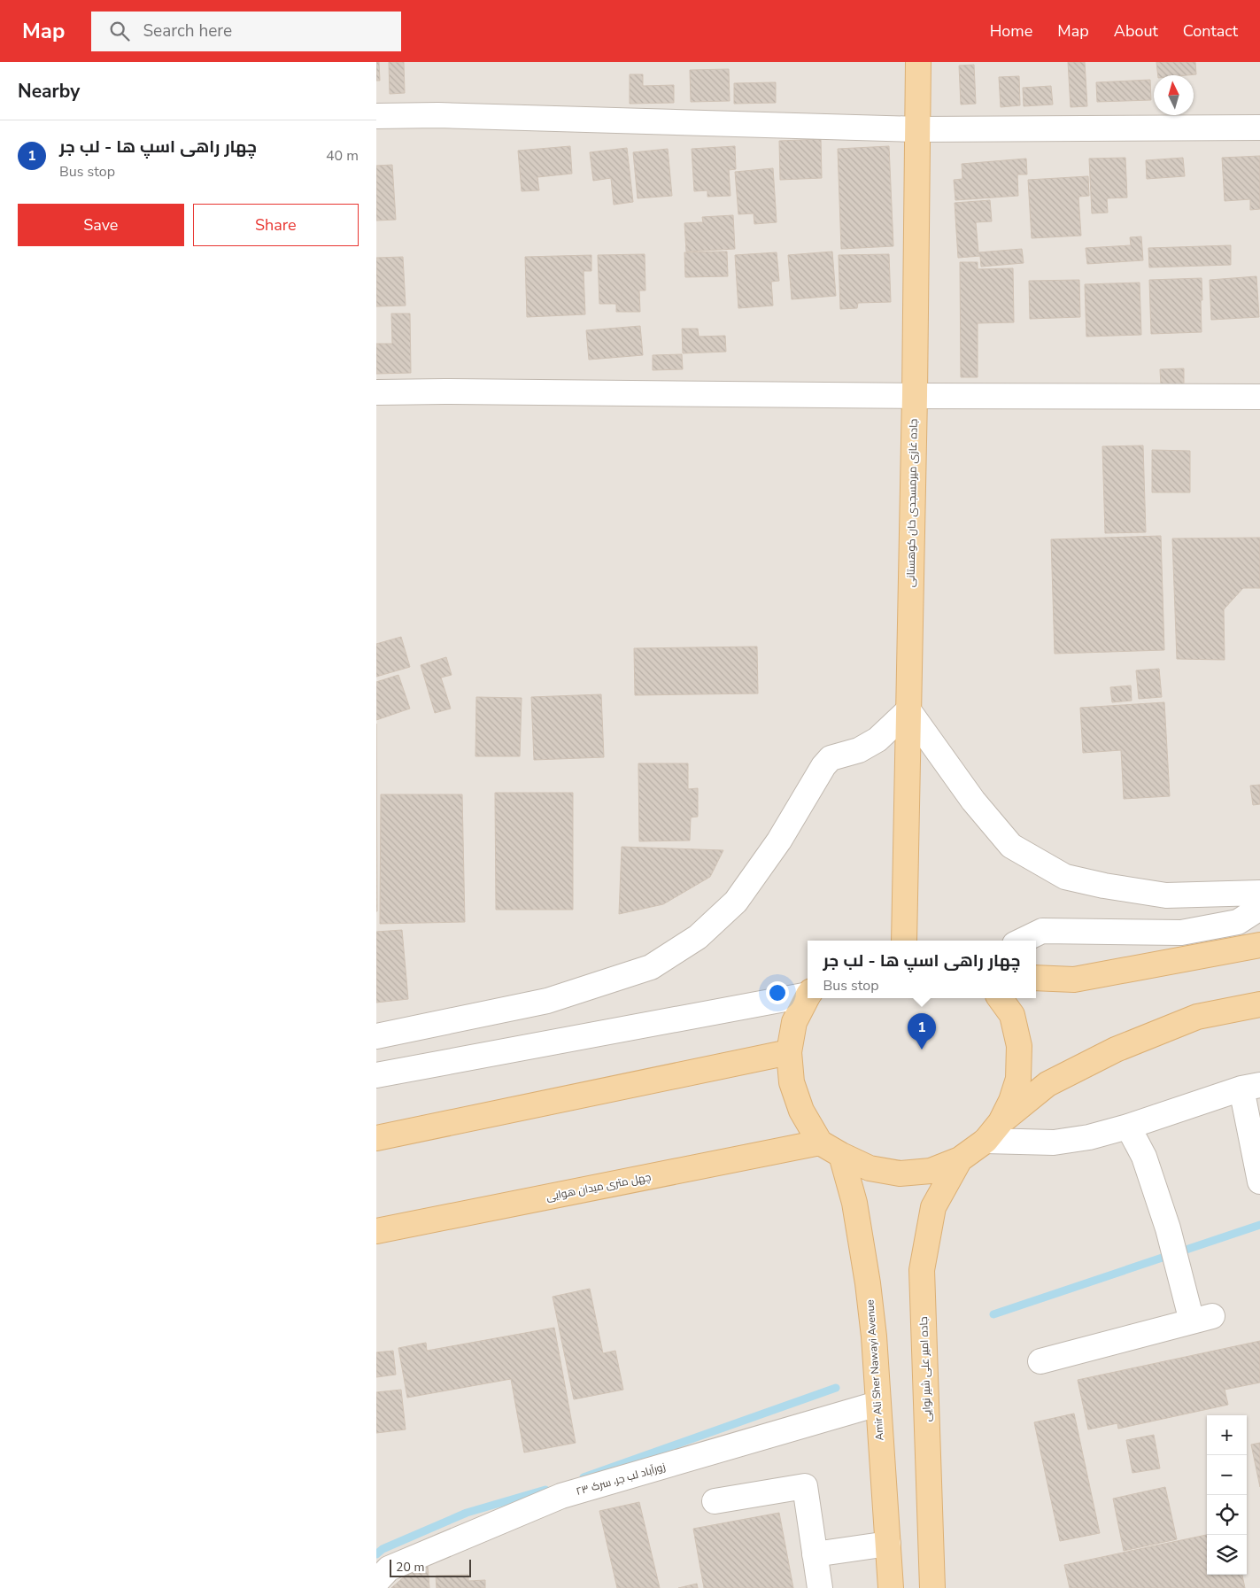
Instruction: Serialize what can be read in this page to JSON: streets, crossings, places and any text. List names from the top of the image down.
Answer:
{
  "streets": {
    "main road": [
      "جاده غازی میرمسجدی خان کوهستانی",
      "چهل متری میدان هوایی",
      "جاده امیر علی شیر نوایی",
      "Amir Ali Sher Nawayi Avenue"
    ],
    "street": ["زورآباد لب جر، سرک ۲۳"]
  },
  "crossings": [
    ["Amir Ali Sher Nawayi Avenue", "زورآباد لب جر، سرک ۲۳"]
  ],
  "scale_bar": "20 m",
  "north": "top",
  "page": {
    "header": "Map",
    "search": "Search here",
    "nav": [
      "Home",
      "Map",
      "About",
      "Contact"
    ],
    "heading": "Nearby",
    "list": [
      {
        "mark": "1",
        "name": "چهار راهی اسپ ها - لب جر",
        "note": "Bus stop",
        "value": "40 m"
      }
    ],
    "buttons": ["Save", "Share"],
    "popup": ["چهار راهی اسپ ها - لب جر", "Bus stop"],
    "pins": "1",
    "map_buttons": ["+", "−"],
    "scale": "20 m"
  }
}
